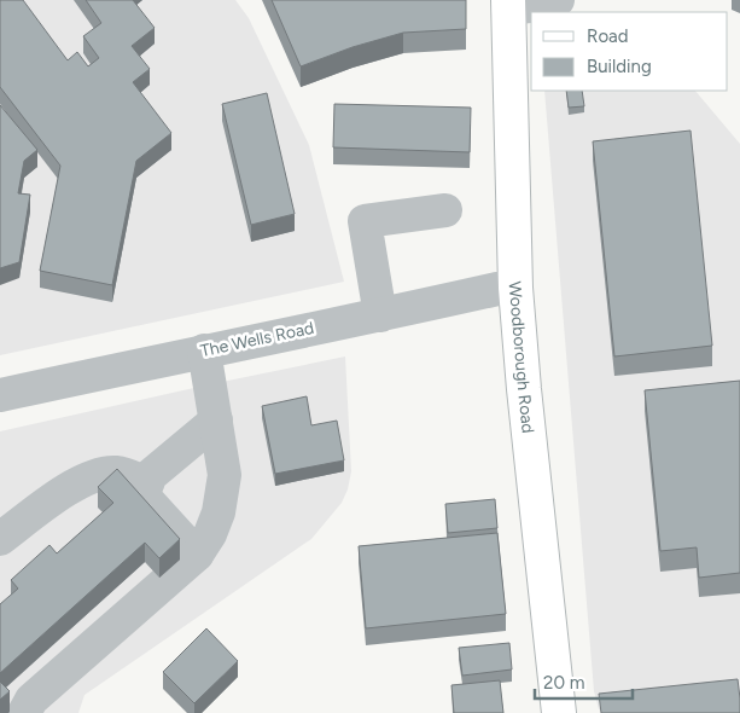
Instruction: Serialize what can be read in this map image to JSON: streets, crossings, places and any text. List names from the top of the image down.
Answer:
{
  "streets": {
    "main road": ["Woodborough Road"],
    "street": ["The Wells Road"]
  },
  "crossings": [
    ["The Wells Road", "Woodborough Road"]
  ],
  "legend": ["Road", "Building"],
  "scale_bar": "20 m"
}
